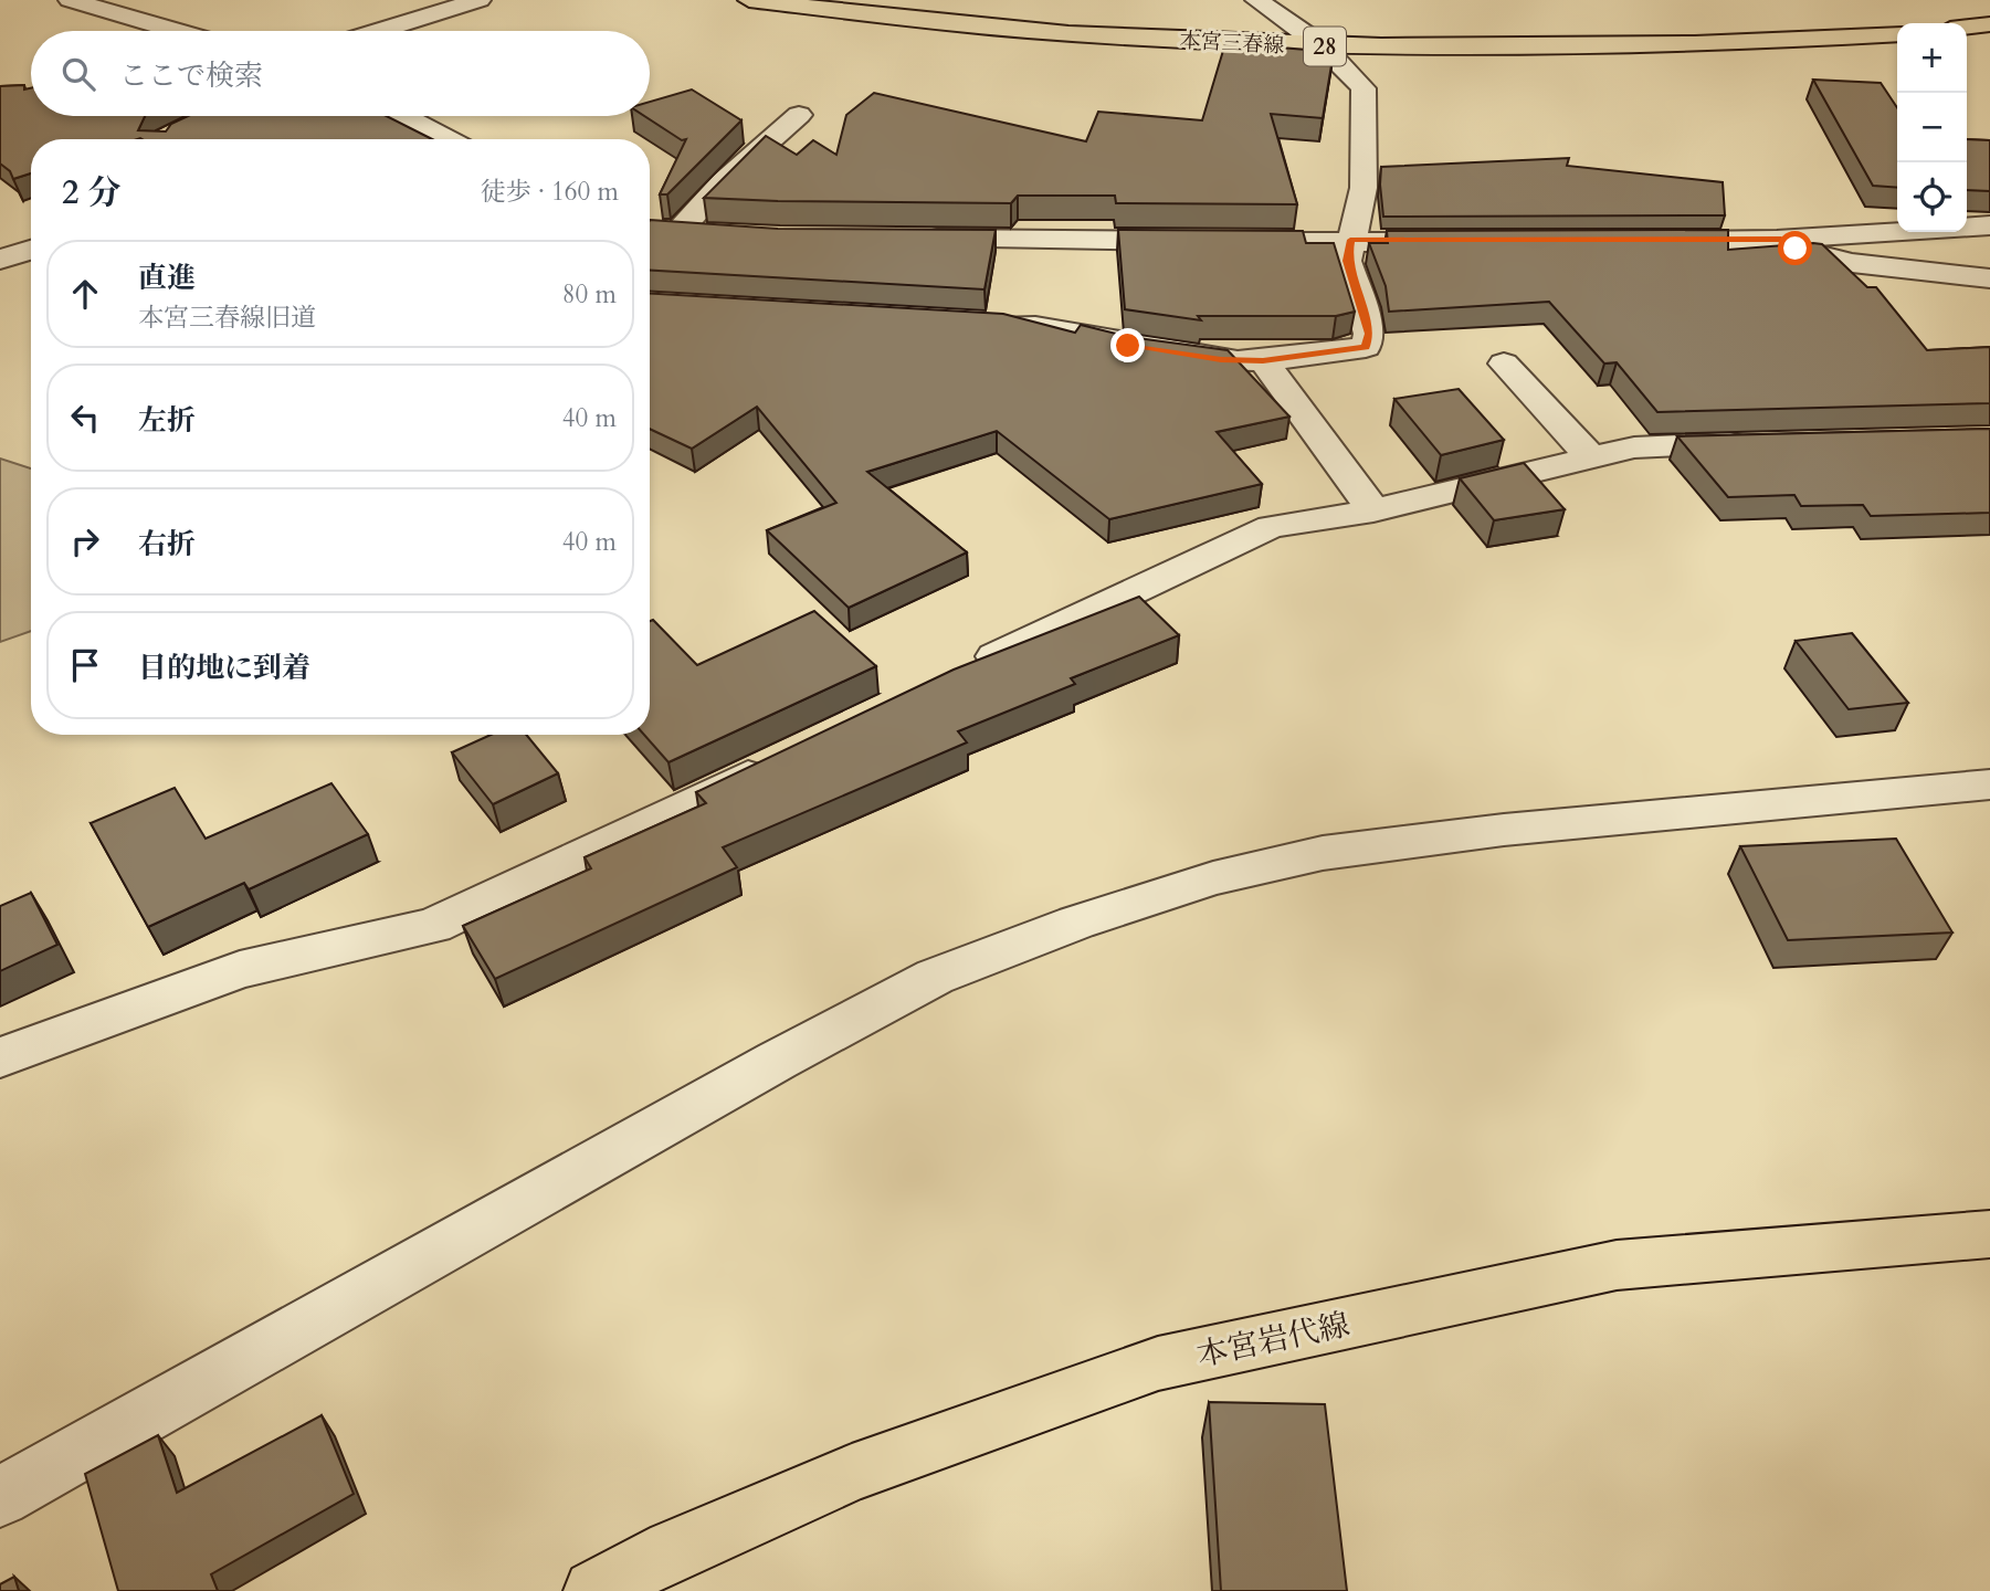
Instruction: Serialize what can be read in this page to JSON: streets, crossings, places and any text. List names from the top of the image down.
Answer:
{
  "streets": {
    "main road": ["本宮三春線", "28", "本宮岩代線"]
  },
  "page": {
    "map_buttons": ["+", "−"],
    "search": "ここで検索",
    "heading": ["2 分", "徒歩 · 160 m"],
    "list": [
      ["直進", "本宮三春線旧道", "80 m"],
      ["左折", "40 m"],
      ["右折", "40 m"],
      "目的地に到着"
    ]
  }
}
